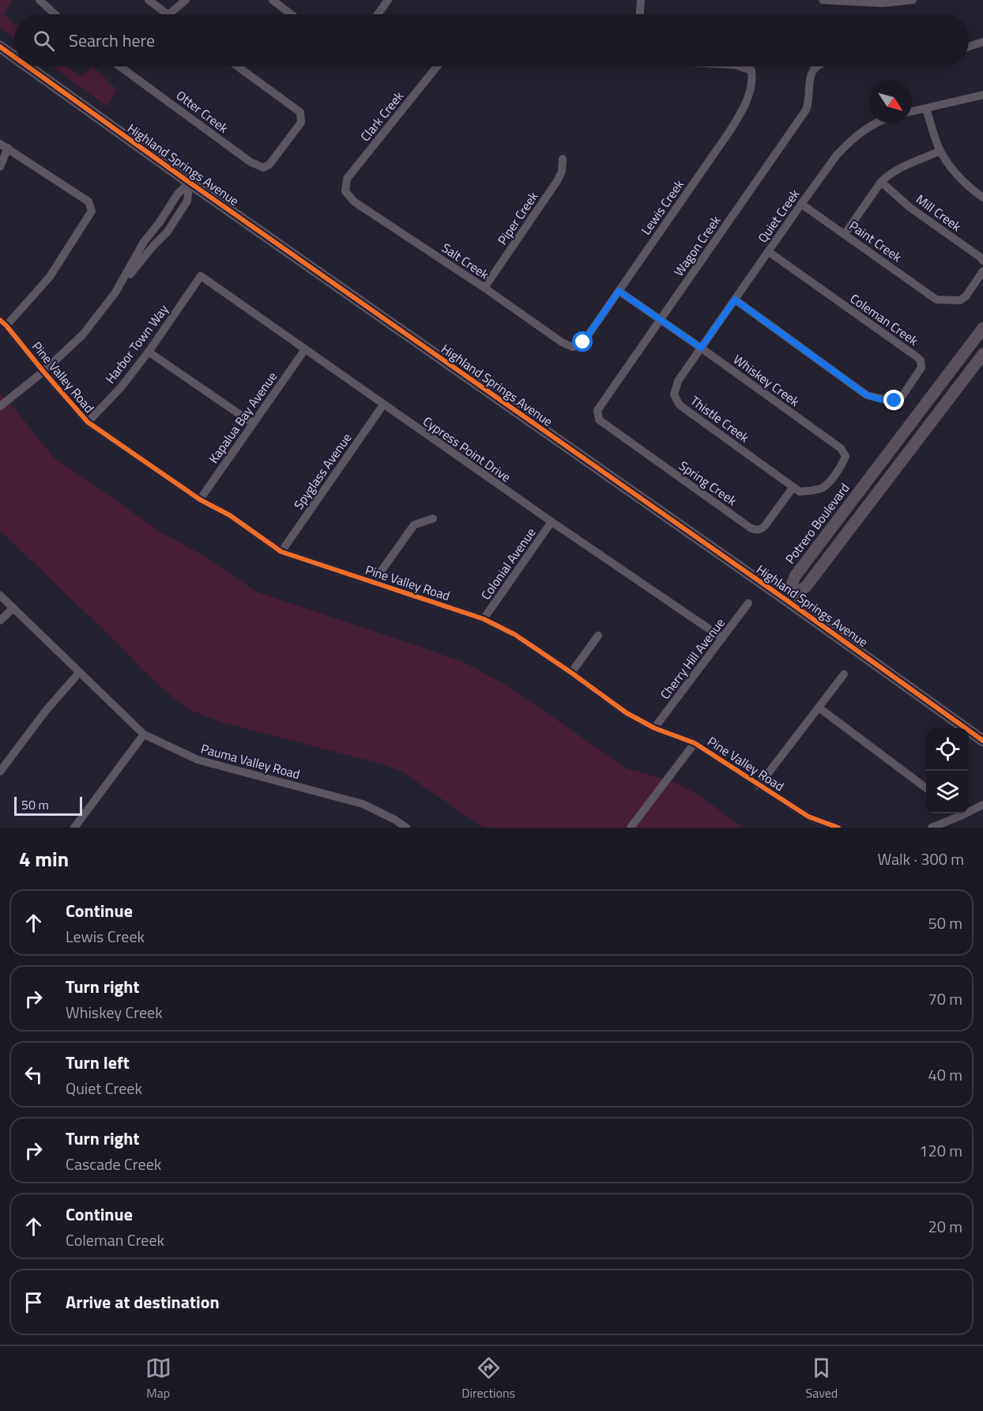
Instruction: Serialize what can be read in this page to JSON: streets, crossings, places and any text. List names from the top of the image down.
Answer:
{
  "streets": {
    "street": [
      "Otter Creek",
      "Clark Creek",
      "Highland Springs Avenue",
      "Lewis Creek",
      "Mill Creek",
      "Quiet Creek",
      "Piper Creek",
      "Paint Creek",
      "Wagon Creek",
      "Salt Creek",
      "Coleman Creek",
      "Harbor Town Way",
      "Pine Valley Road",
      "Whiskey Creek",
      "Kapalua Bay Avenue",
      "Thistle Creek",
      "Cypress Point Drive",
      "Spyglass Avenue",
      "Spring Creek",
      "Potrero Boulevard",
      "Colonial Avenue",
      "Cherry Hill Avenue",
      "Pauma Valley Road"
    ]
  },
  "crossings": [
    ["Clark Creek", "Salt Creek"],
    ["Highland Springs Avenue", "Potrero Boulevard"],
    ["Lewis Creek", "Salt Creek"],
    ["Lewis Creek", "Whiskey Creek"],
    ["Quiet Creek", "Paint Creek"],
    ["Quiet Creek", "Coleman Creek"],
    ["Quiet Creek", "Whiskey Creek"],
    ["Quiet Creek", "Thistle Creek"],
    ["Piper Creek", "Salt Creek"],
    ["Wagon Creek", "Whiskey Creek"],
    ["Wagon Creek", "Spring Creek"],
    ["Harbor Town Way", "Pine Valley Road"],
    ["Harbor Town Way", "Cypress Point Drive"],
    ["Pine Valley Road", "Kapalua Bay Avenue"],
    ["Pine Valley Road", "Spyglass Avenue"],
    ["Pine Valley Road", "Colonial Avenue"],
    ["Pine Valley Road", "Cherry Hill Avenue"],
    ["Whiskey Creek", "Thistle Creek"],
    ["Whiskey Creek", "Spring Creek"],
    ["Kapalua Bay Avenue", "Cypress Point Drive"],
    ["Thistle Creek", "Spring Creek"],
    ["Cypress Point Drive", "Spyglass Avenue"],
    ["Cypress Point Drive", "Colonial Avenue"],
    ["Cypress Point Drive", "Cherry Hill Avenue"]
  ],
  "scale_bar": "50 m",
  "north": "bottom right",
  "page": {
    "search": "Search here",
    "scale": "50 m",
    "heading": ["4 min", "Walk · 300 m"],
    "list": [
      ["Continue", "Lewis Creek", "50 m"],
      ["Turn right", "Whiskey Creek", "70 m"],
      ["Turn left", "Quiet Creek", "40 m"],
      ["Turn right", "Cascade Creek", "120 m"],
      ["Continue", "Coleman Creek", "20 m"],
      "Arrive at destination"
    ],
    "nav": ["Map", "Directions", "Saved"]
  }
}
